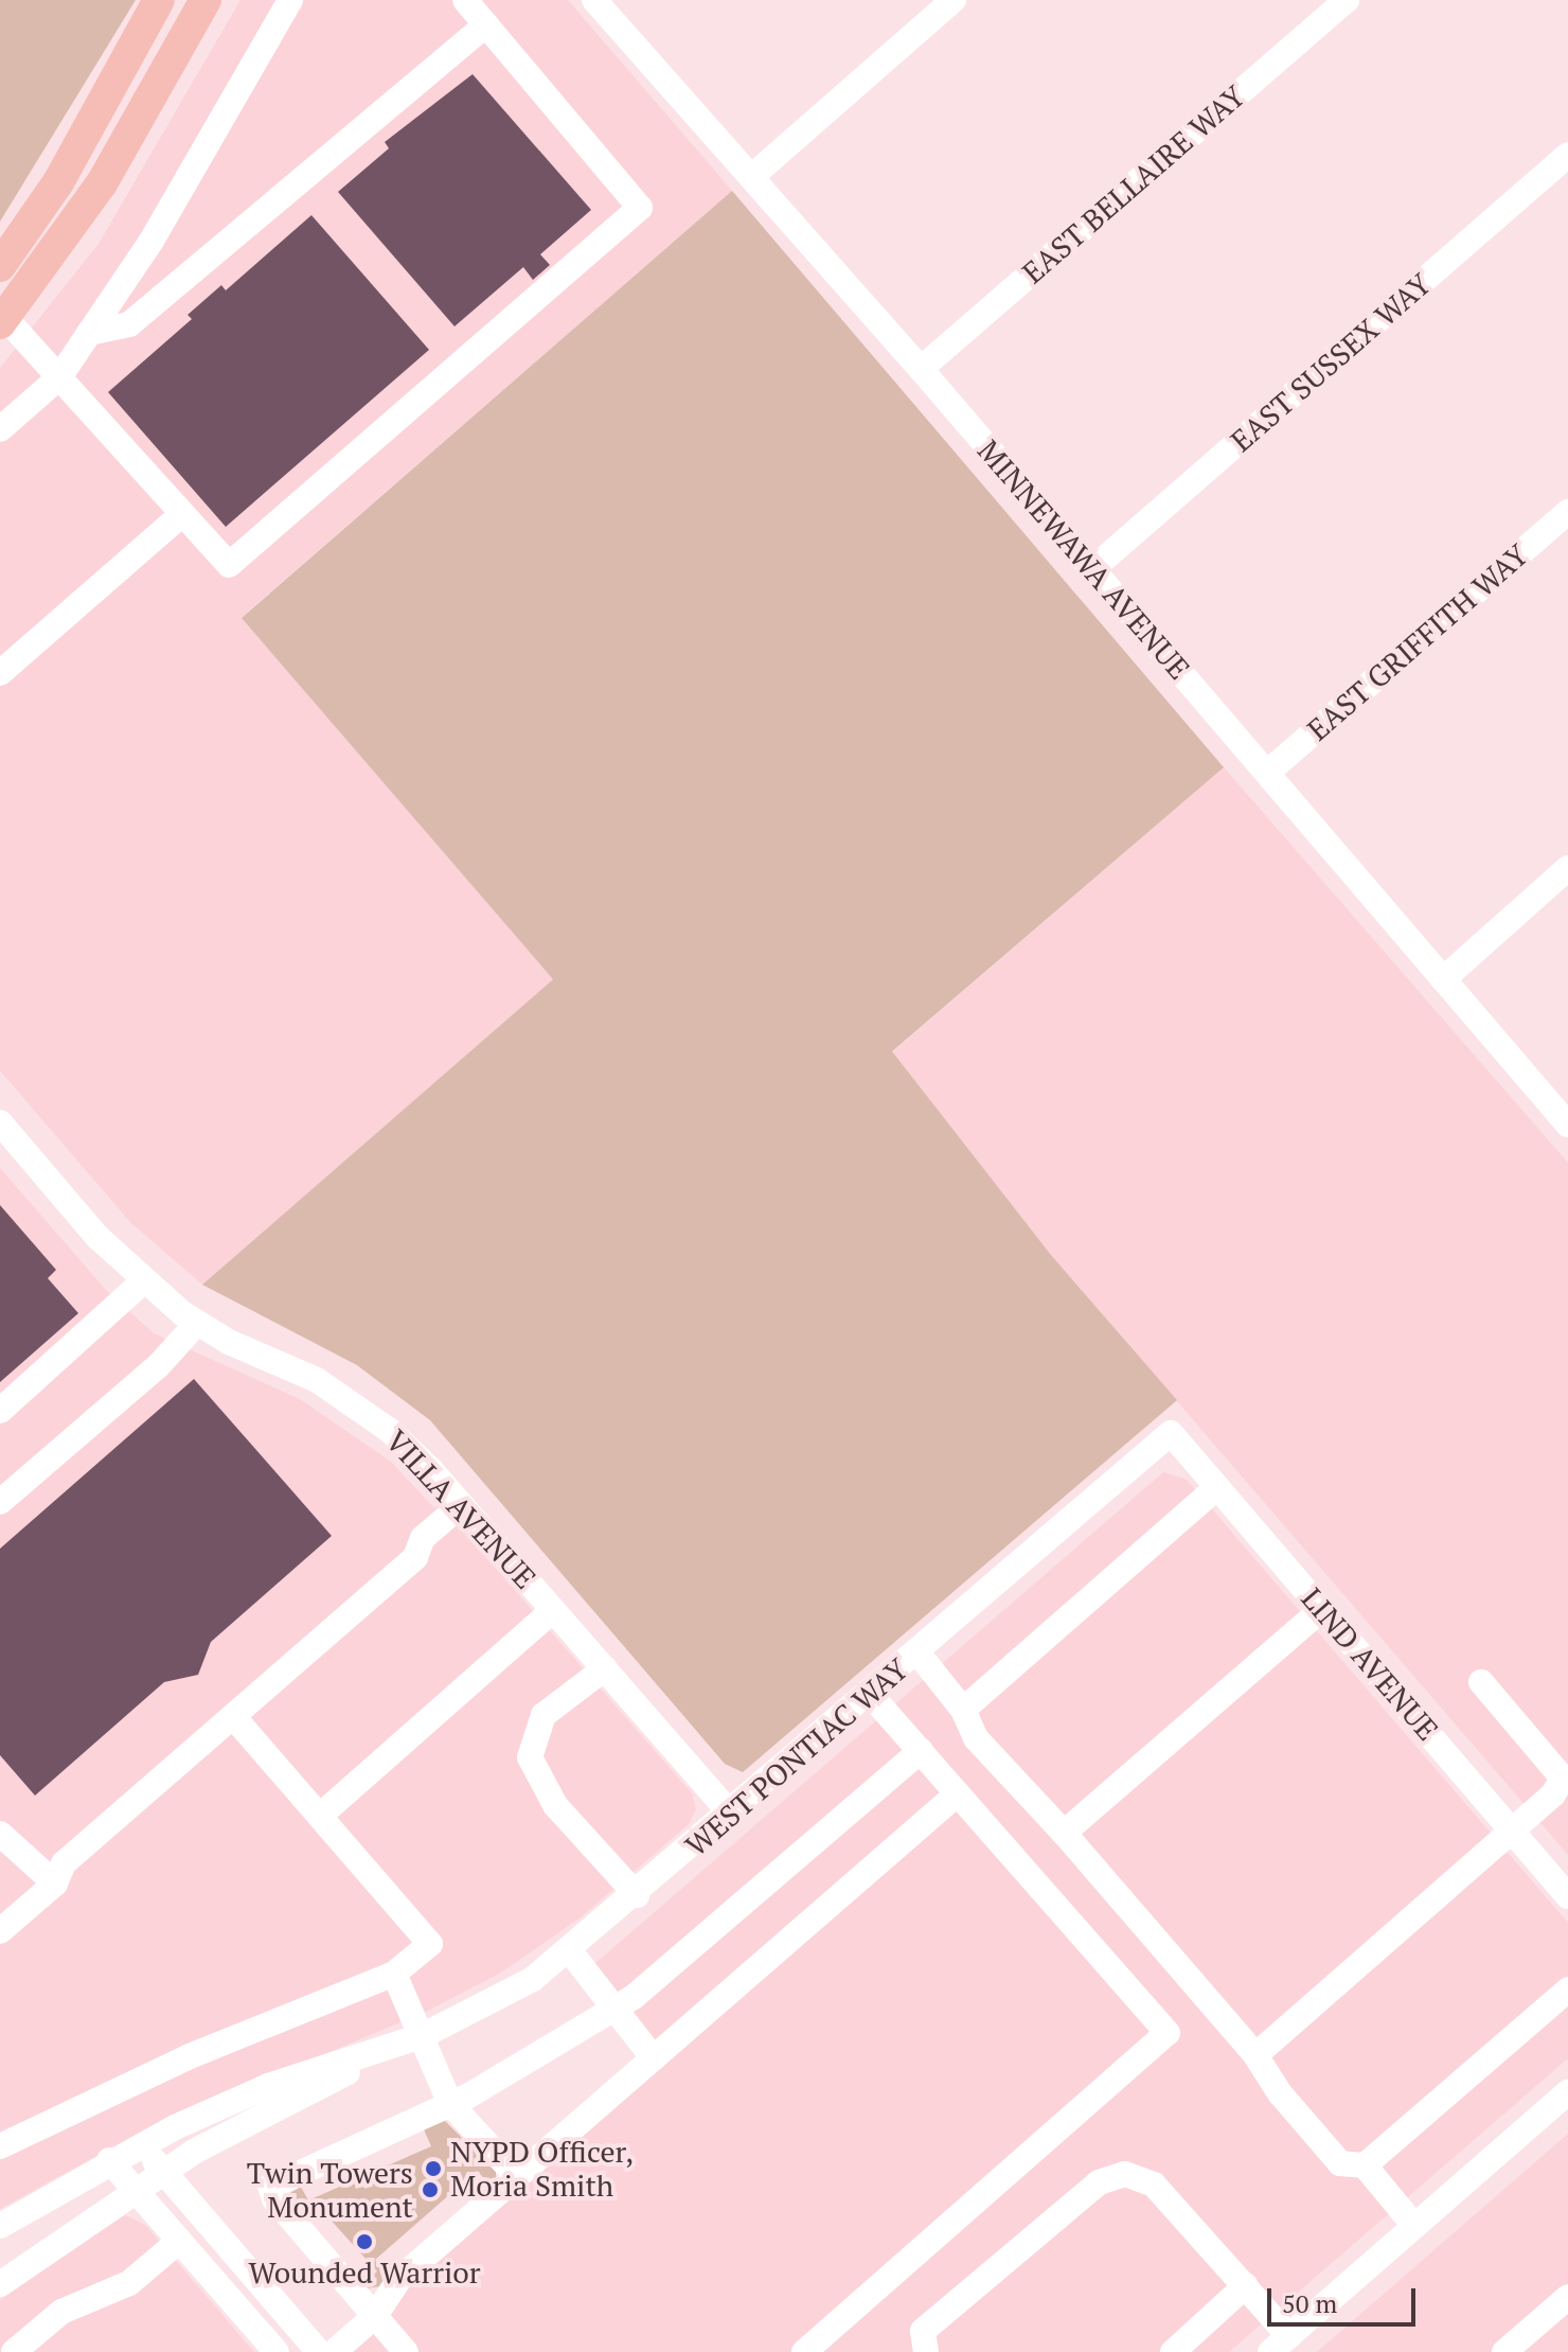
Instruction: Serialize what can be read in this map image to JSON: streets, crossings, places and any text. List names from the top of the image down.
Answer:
{
  "streets": {
    "street": [
      "EAST BELLAIRE WAY",
      "EAST SUSSEX WAY",
      "MINNEWAWA AVENUE",
      "EAST GRIFFITH WAY",
      "VILLA AVENUE",
      "LIND AVENUE",
      "WEST PONTIAC WAY"
    ]
  },
  "crossings": [
    ["EAST BELLAIRE WAY", "MINNEWAWA AVENUE"],
    ["EAST SUSSEX WAY", "MINNEWAWA AVENUE"],
    ["MINNEWAWA AVENUE", "EAST GRIFFITH WAY"],
    ["VILLA AVENUE", "WEST PONTIAC WAY"],
    ["LIND AVENUE", "WEST PONTIAC WAY"]
  ],
  "places": ["NYPD Officer, Moria Smith", "Twin Towers Monument", "Wounded Warrior"],
  "scale_bar": "50 m"
}
